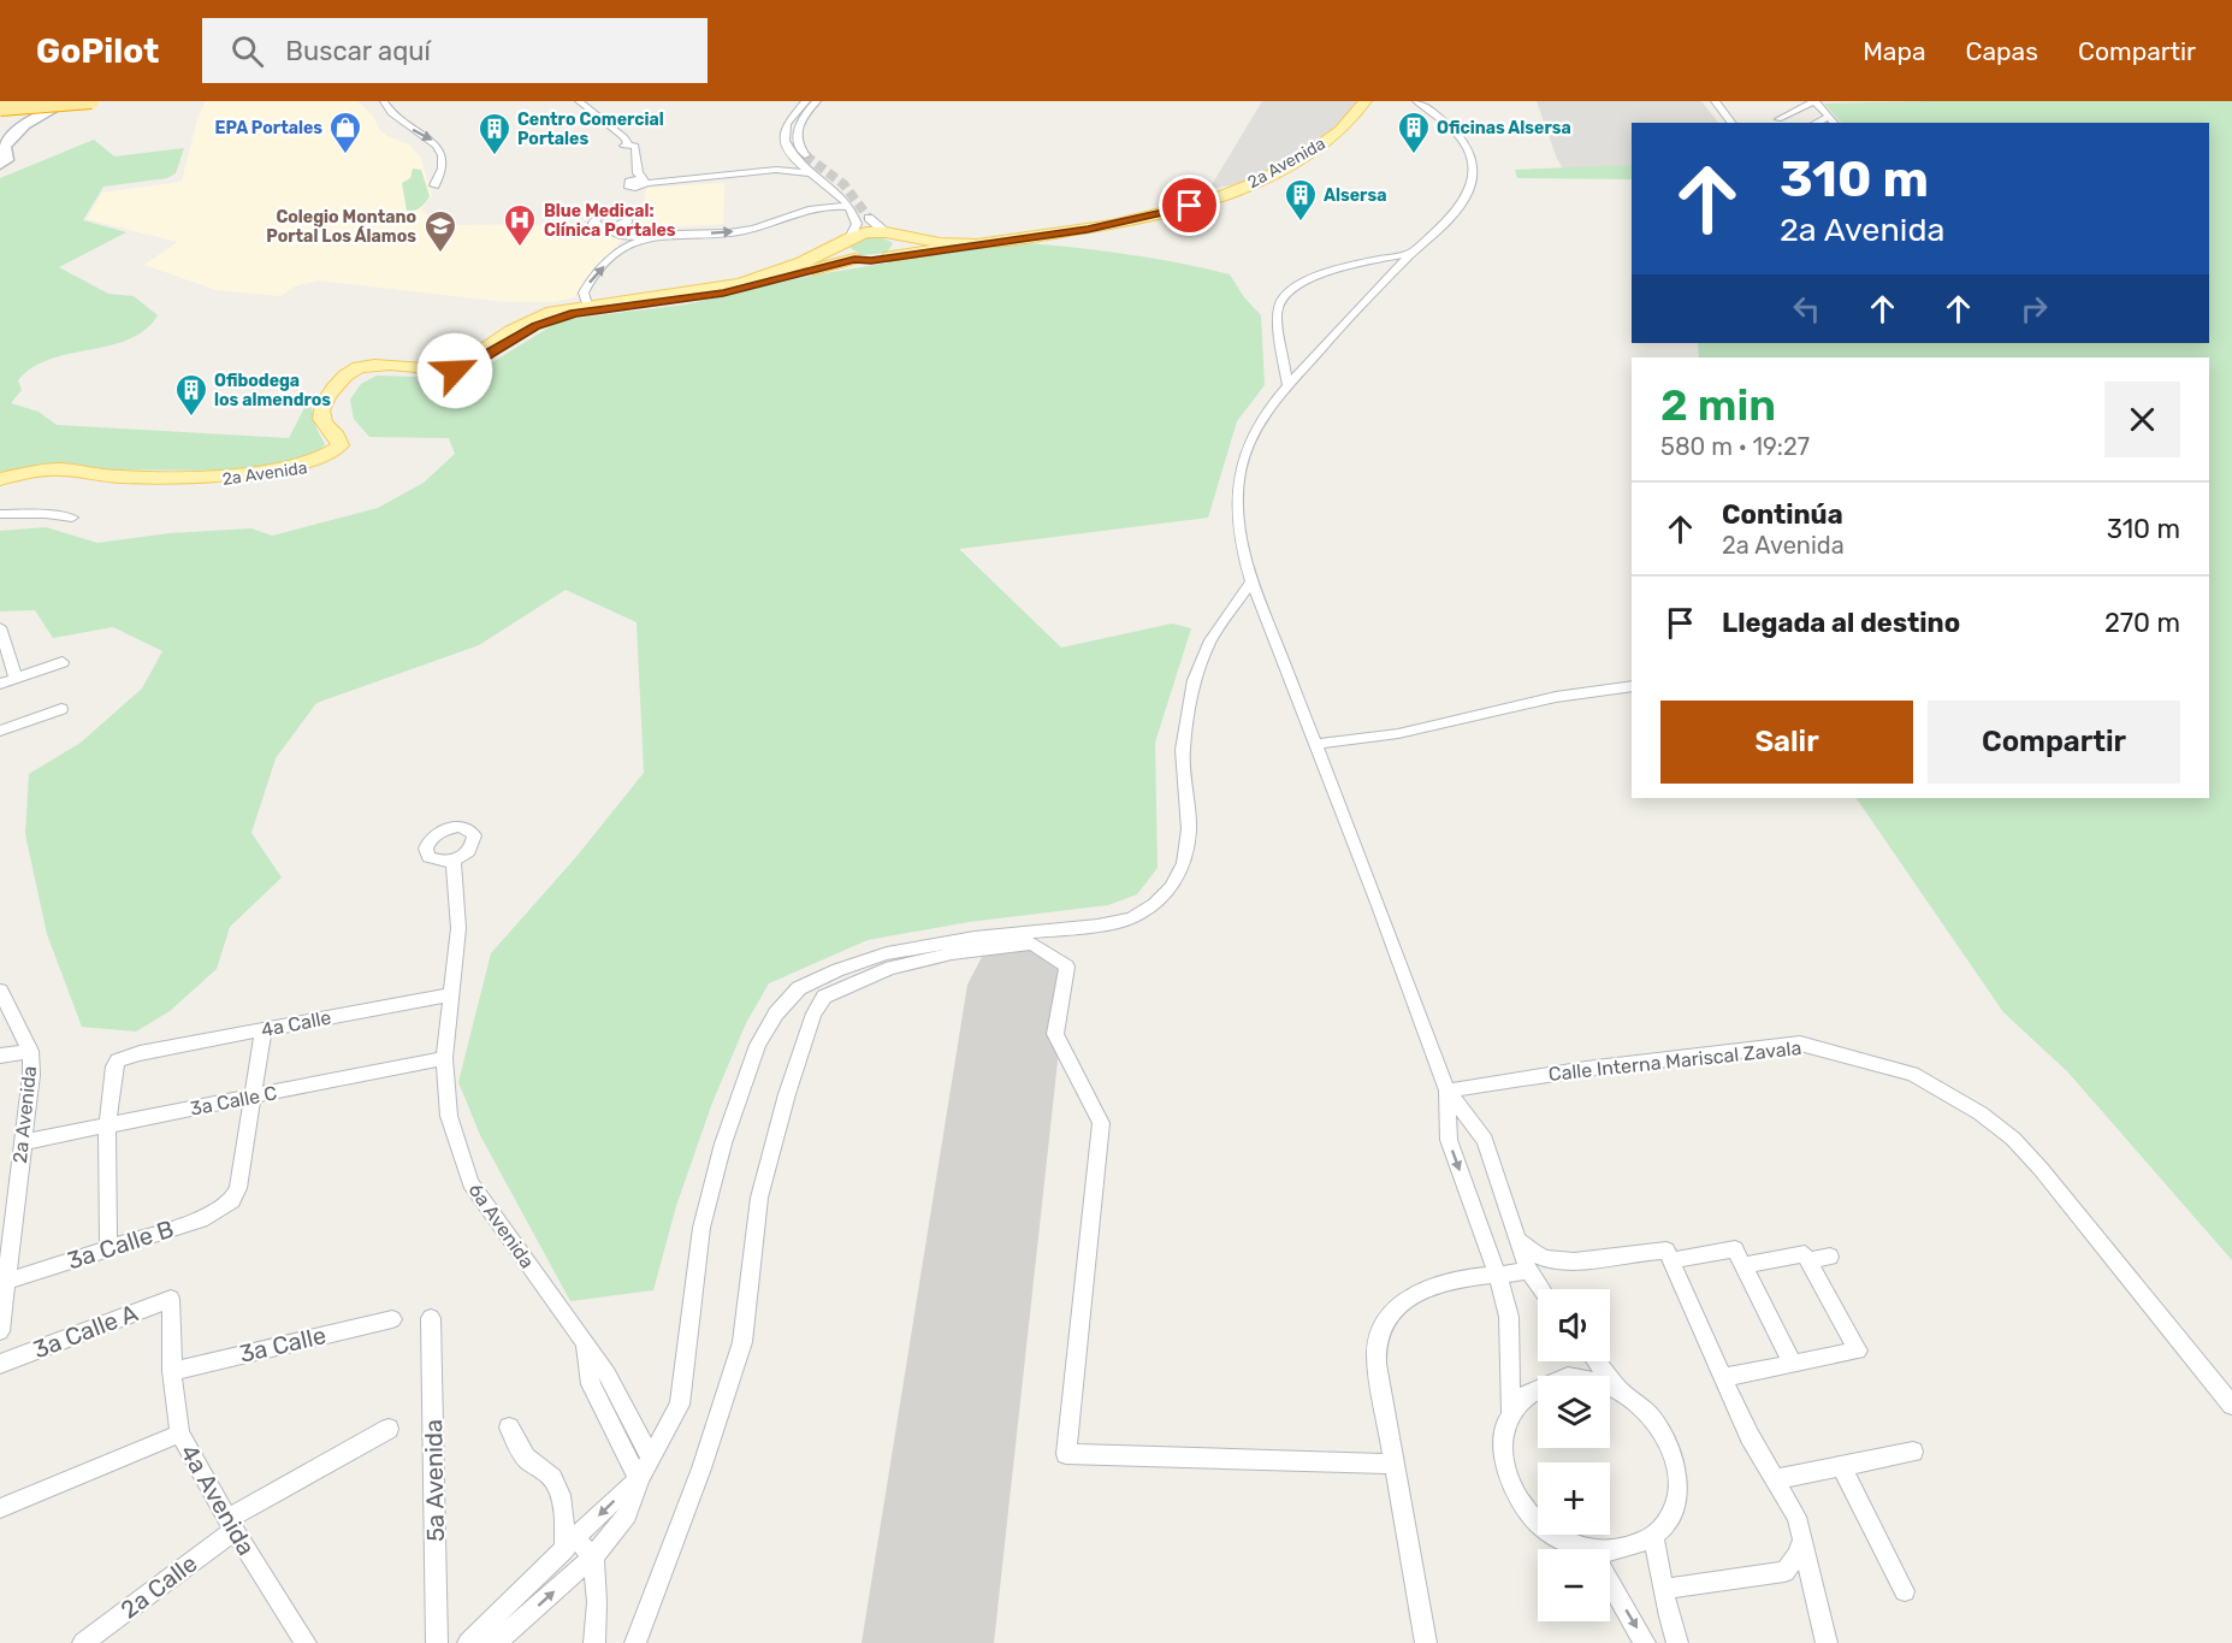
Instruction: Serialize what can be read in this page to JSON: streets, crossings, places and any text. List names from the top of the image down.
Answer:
{
  "streets": {
    "main road": ["2a Avenida"],
    "street": [
      "4a Calle",
      "Calle Interna Mariscal Zavala",
      "3a Calle C",
      "6a Avenida",
      "3a Calle B",
      "3a Calle A",
      "3a Calle",
      "5a Avenida",
      "4a Avenida",
      "2a Calle"
    ]
  },
  "crossings": [
    ["2a Avenida", "3a Calle C"],
    ["2a Avenida", "3a Calle B"],
    ["4a Calle", "3a Calle C"],
    ["4a Calle", "6a Avenida"],
    ["3a Calle C", "6a Avenida"],
    ["3a Calle C", "3a Calle B"],
    ["3a Calle A", "4a Avenida"],
    ["3a Calle", "4a Avenida"],
    ["4a Avenida", "2a Calle"]
  ],
  "places": {
    "shop": ["EPA Portales"],
    "building": [
      "Oficinas Alsersa",
      "Centro Comercial Portales",
      "Alsersa",
      "Ofibodega los almendros"
    ],
    "hospital": ["Blue Medical: Clínica Portales"],
    "school or university": ["Colegio Montano Portal Los Álamos"]
  },
  "page": {
    "header": "GoPilot",
    "search": "Buscar aquí",
    "nav": ["Mapa", "Capas", "Compartir"],
    "turn": ["310 m", "2a Avenida"],
    "heading": ["2 min", "580 m · 19:27"],
    "list": [
      {
        "name": "Continúa",
        "note": "2a Avenida",
        "value": "310 m"
      },
      {
        "name": "Llegada al destino",
        "value": "270 m"
      }
    ],
    "buttons": ["Salir", "Compartir"],
    "map_buttons": ["+", "−"]
  }
}
